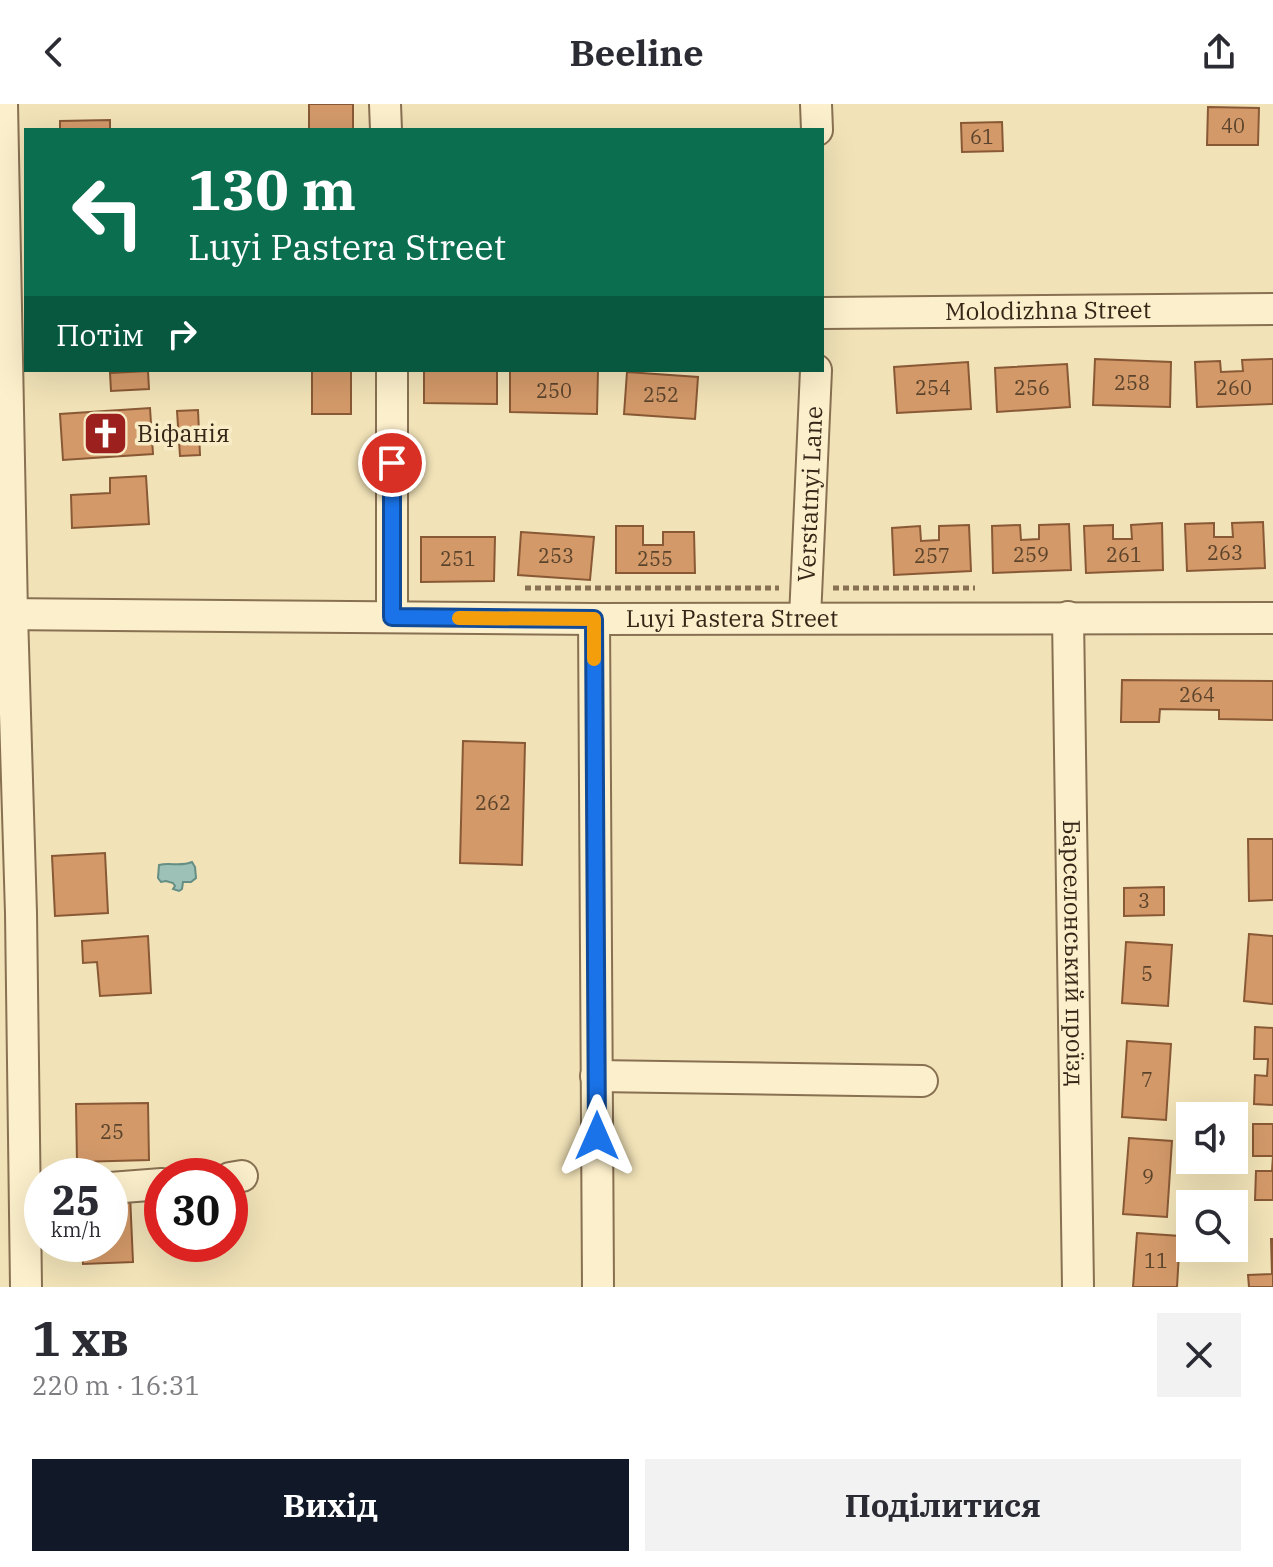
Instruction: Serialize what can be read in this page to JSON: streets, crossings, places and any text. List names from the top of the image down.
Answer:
{
  "streets": {
    "street": [
      "Molodizhna Street",
      "Verstatnyi Lane",
      "Luyi Pastera Street",
      "Барселонський проїзд"
    ]
  },
  "crossings": [
    ["Verstatnyi Lane", "Luyi Pastera Street"],
    ["Luyi Pastera Street", "Барселонський проїзд"]
  ],
  "places": {
    "church": ["Віфанія"]
  },
  "house_numbers": [
    "40",
    "61",
    "258",
    "254",
    "256",
    "260",
    "250",
    "252",
    "263",
    "259",
    "261",
    "253",
    "257",
    "251",
    "255",
    "264",
    "262",
    "3",
    "5",
    "7",
    "25",
    "9",
    "11"
  ],
  "page": {
    "header": "Beeline",
    "turn": ["130 m", "Luyi Pastera Street"],
    "then": "Потім",
    "speed": "25 km/h",
    "limit": "30",
    "heading": ["1 хв", "220 m · 16:31"],
    "buttons": ["Вихід", "Поділитися"]
  }
}
